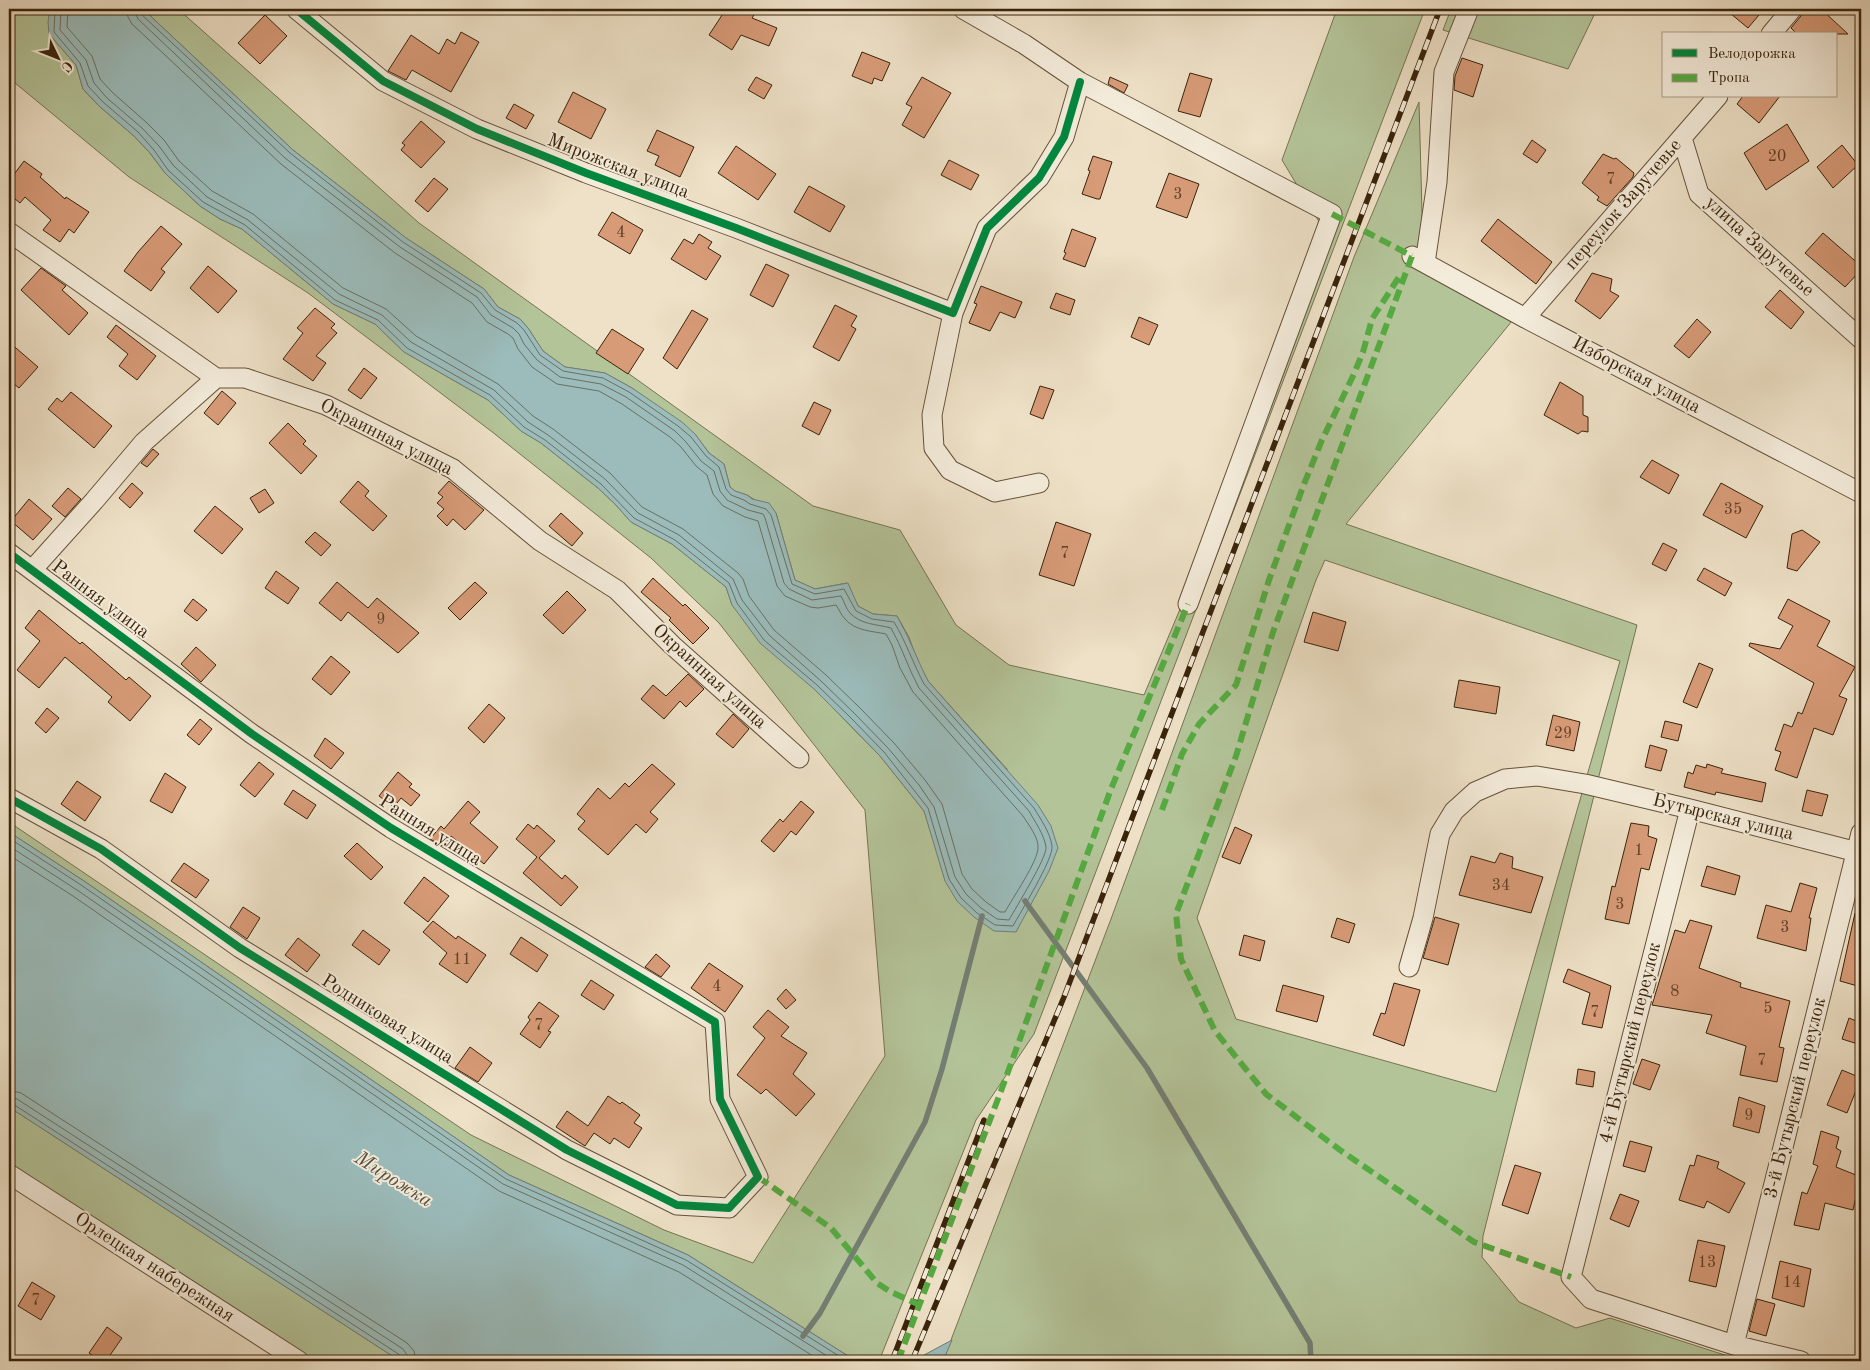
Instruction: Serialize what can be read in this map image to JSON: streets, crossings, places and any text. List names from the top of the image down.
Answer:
{
  "streets": {
    "street": [
      "Мирожская улица",
      "переулок Заручевье",
      "улица Заручевье",
      "Изборская улица",
      "Окраинная улица",
      "Ранняя улица",
      "Бутырская улица",
      "Родниковая улица",
      "4-й Бутырский переулок",
      "3-й Бутырский переулок",
      "Орлецкая набережная"
    ]
  },
  "crossings": [
    ["переулок Заручевье", "улица Заручевье"],
    ["переулок Заручевье", "Изборская улица"],
    ["Ранняя улица", "Родниковая улица"],
    ["Бутырская улица", "4-й Бутырский переулок"],
    ["Бутырская улица", "3-й Бутырский переулок"],
    ["4-й Бутырский переулок", "3-й Бутырский переулок"]
  ],
  "water": ["Мирожка"],
  "house_numbers": [
    "20",
    "7",
    "3",
    "4",
    "35",
    "7",
    "9",
    "29",
    "1",
    "34",
    "3",
    "3",
    "11",
    "4",
    "8",
    "5",
    "7",
    "7",
    "7",
    "9",
    "13",
    "14",
    "7"
  ],
  "legend": ["Велодорожка", "Тропа"],
  "north": "bottom right"
}
